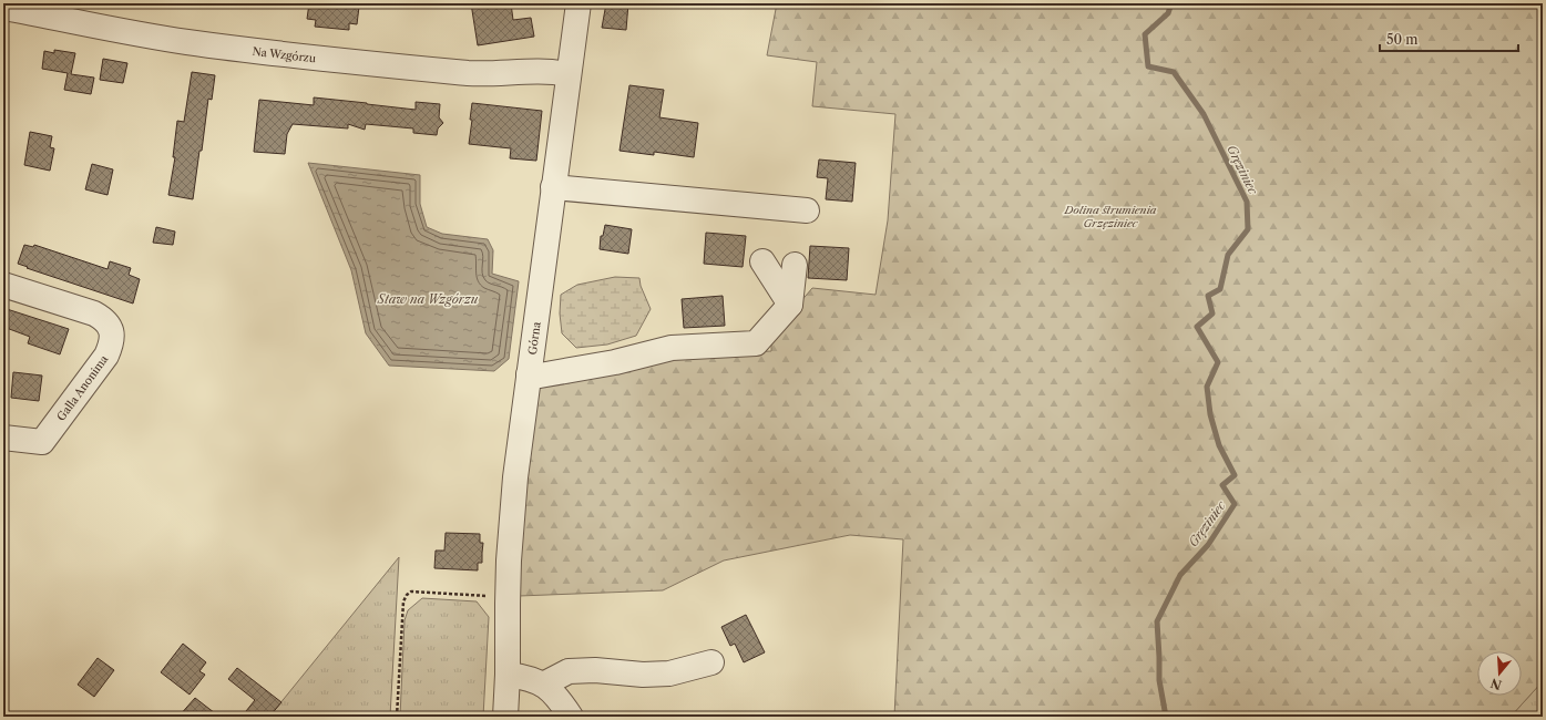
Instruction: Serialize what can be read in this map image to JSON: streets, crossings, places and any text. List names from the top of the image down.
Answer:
{
  "streets": {
    "street": ["Na Wzgórzu", "Górna", "Galla Anonima"]
  },
  "crossings": [
    ["Na Wzgórzu", "Górna"]
  ],
  "water": ["Gręziniec", "Staw na Wzgórzu"],
  "parks": ["Dolina strumienia Grzęziniec"],
  "scale_bar": "50 m",
  "north": "bottom"
}
